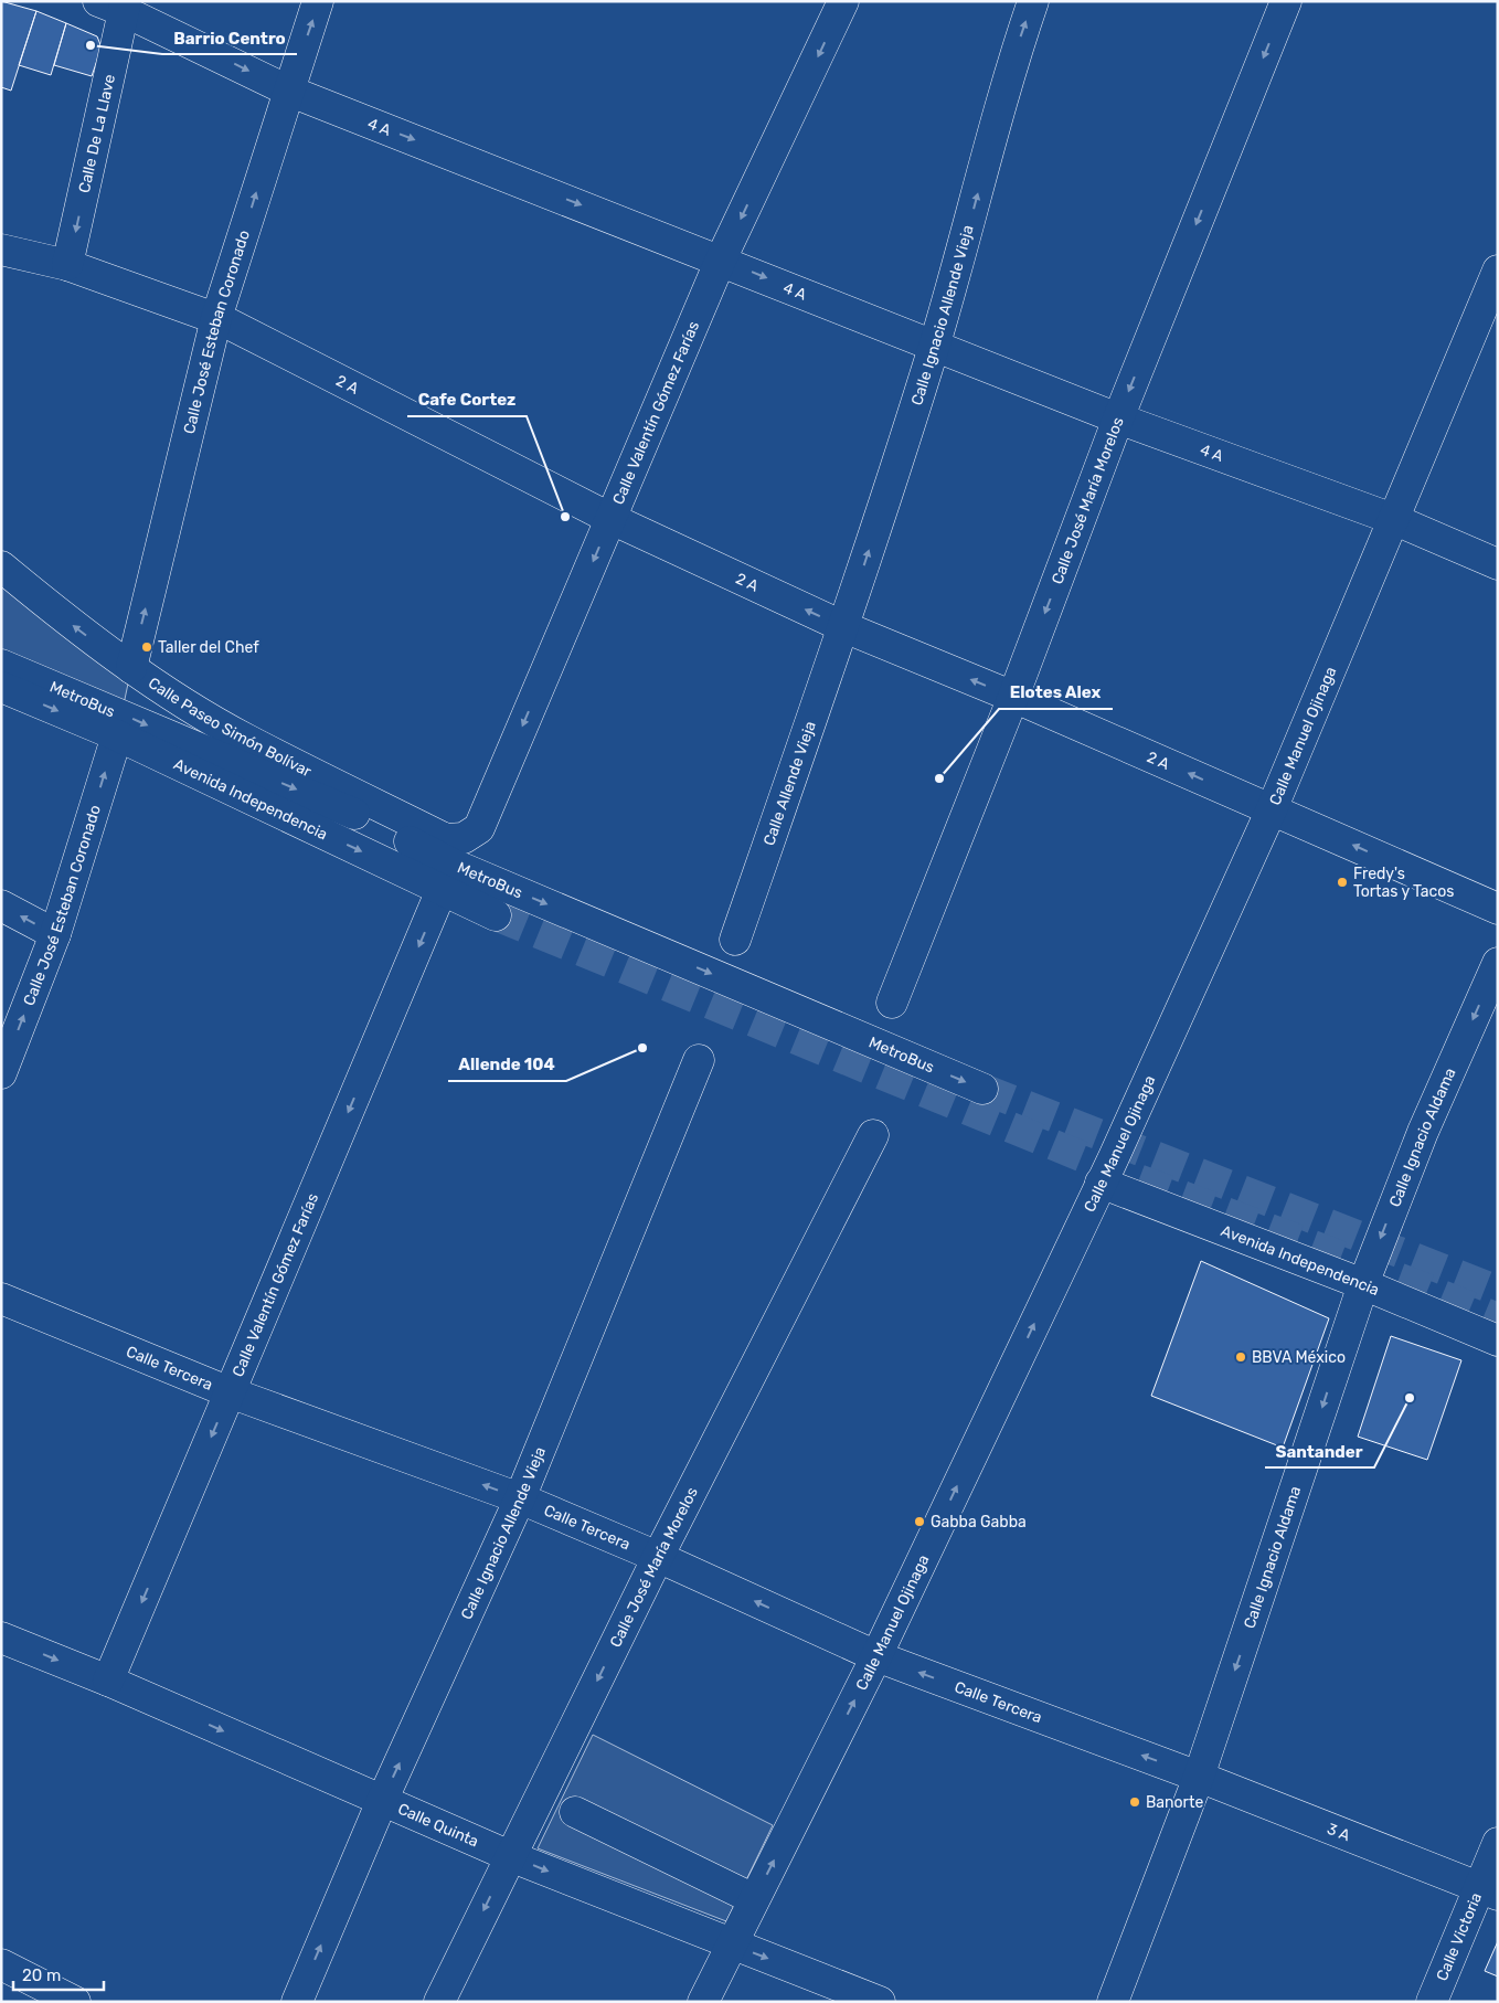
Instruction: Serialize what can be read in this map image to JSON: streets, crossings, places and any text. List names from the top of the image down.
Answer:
{
  "streets": {
    "street": [
      "4 A",
      "Calle De La Llave",
      "Calle Ignacio Allende Vieja",
      "Calle José Esteban Coronado",
      "2 A",
      "Calle Valentín Gómez Farías",
      "Calle José María Morelos",
      "MetroBus",
      "Calle Paseo Simón Bolívar",
      "Calle Manuel Ojinaga",
      "Calle Allende Vieja",
      "Avenida Independencia",
      "Calle Ignacio Aldama",
      "Calle Tercera",
      "Calle Quinta",
      "3 A",
      "Calle Victoria"
    ]
  },
  "crossings": [
    ["4 A", "Calle De La Llave"],
    ["4 A", "Calle Ignacio Allende Vieja"],
    ["4 A", "Calle José Esteban Coronado"],
    ["4 A", "Calle Valentín Gómez Farías"],
    ["4 A", "Calle José María Morelos"],
    ["4 A", "Calle Manuel Ojinaga"],
    ["Calle De La Llave", "2 A"],
    ["Calle Ignacio Allende Vieja", "2 A"],
    ["Calle Ignacio Allende Vieja", "Calle Allende Vieja"],
    ["Calle Ignacio Allende Vieja", "Calle Tercera"],
    ["Calle Ignacio Allende Vieja", "Calle Quinta"],
    ["Calle José Esteban Coronado", "2 A"],
    ["Calle José Esteban Coronado", "Calle Paseo Simón Bolívar"],
    ["Calle José Esteban Coronado", "Avenida Independencia"],
    ["2 A", "Calle Valentín Gómez Farías"],
    ["2 A", "Calle José María Morelos"],
    ["2 A", "Calle Manuel Ojinaga"],
    ["2 A", "Calle Allende Vieja"],
    ["Calle Valentín Gómez Farías", "Calle Paseo Simón Bolívar"],
    ["Calle Valentín Gómez Farías", "Avenida Independencia"],
    ["Calle Valentín Gómez Farías", "Calle Tercera"],
    ["Calle Valentín Gómez Farías", "Calle Quinta"],
    ["Calle José María Morelos", "Calle Tercera"],
    ["Calle José María Morelos", "Calle Quinta"],
    ["Calle Manuel Ojinaga", "Avenida Independencia"],
    ["Calle Manuel Ojinaga", "Calle Tercera"],
    ["Calle Manuel Ojinaga", "Calle Quinta"],
    ["Avenida Independencia", "Calle Ignacio Aldama"],
    ["Calle Ignacio Aldama", "Calle Tercera"],
    ["Calle Ignacio Aldama", "3 A"],
    ["Calle Tercera", "3 A"],
    ["3 A", "Calle Victoria"]
  ],
  "one_way": [
    "4 A",
    "Calle De La Llave",
    "Calle Ignacio Allende Vieja",
    "Calle José Esteban Coronado",
    "2 A",
    "Calle Valentín Gómez Farías",
    "Calle José María Morelos",
    "MetroBus",
    "Calle Manuel Ojinaga",
    "Avenida Independencia",
    "Calle Ignacio Aldama",
    "Calle Tercera",
    "Calle Quinta"
  ],
  "places": [
    "Barrio Centro",
    "Cafe Cortez",
    "Taller del Chef",
    "Elotes Alex",
    "Fredy's Tortas y Tacos",
    "Allende 104",
    "BBVA México",
    "Santander",
    "Gabba Gabba",
    "Banorte"
  ],
  "scale_bar": "20 m"
}
